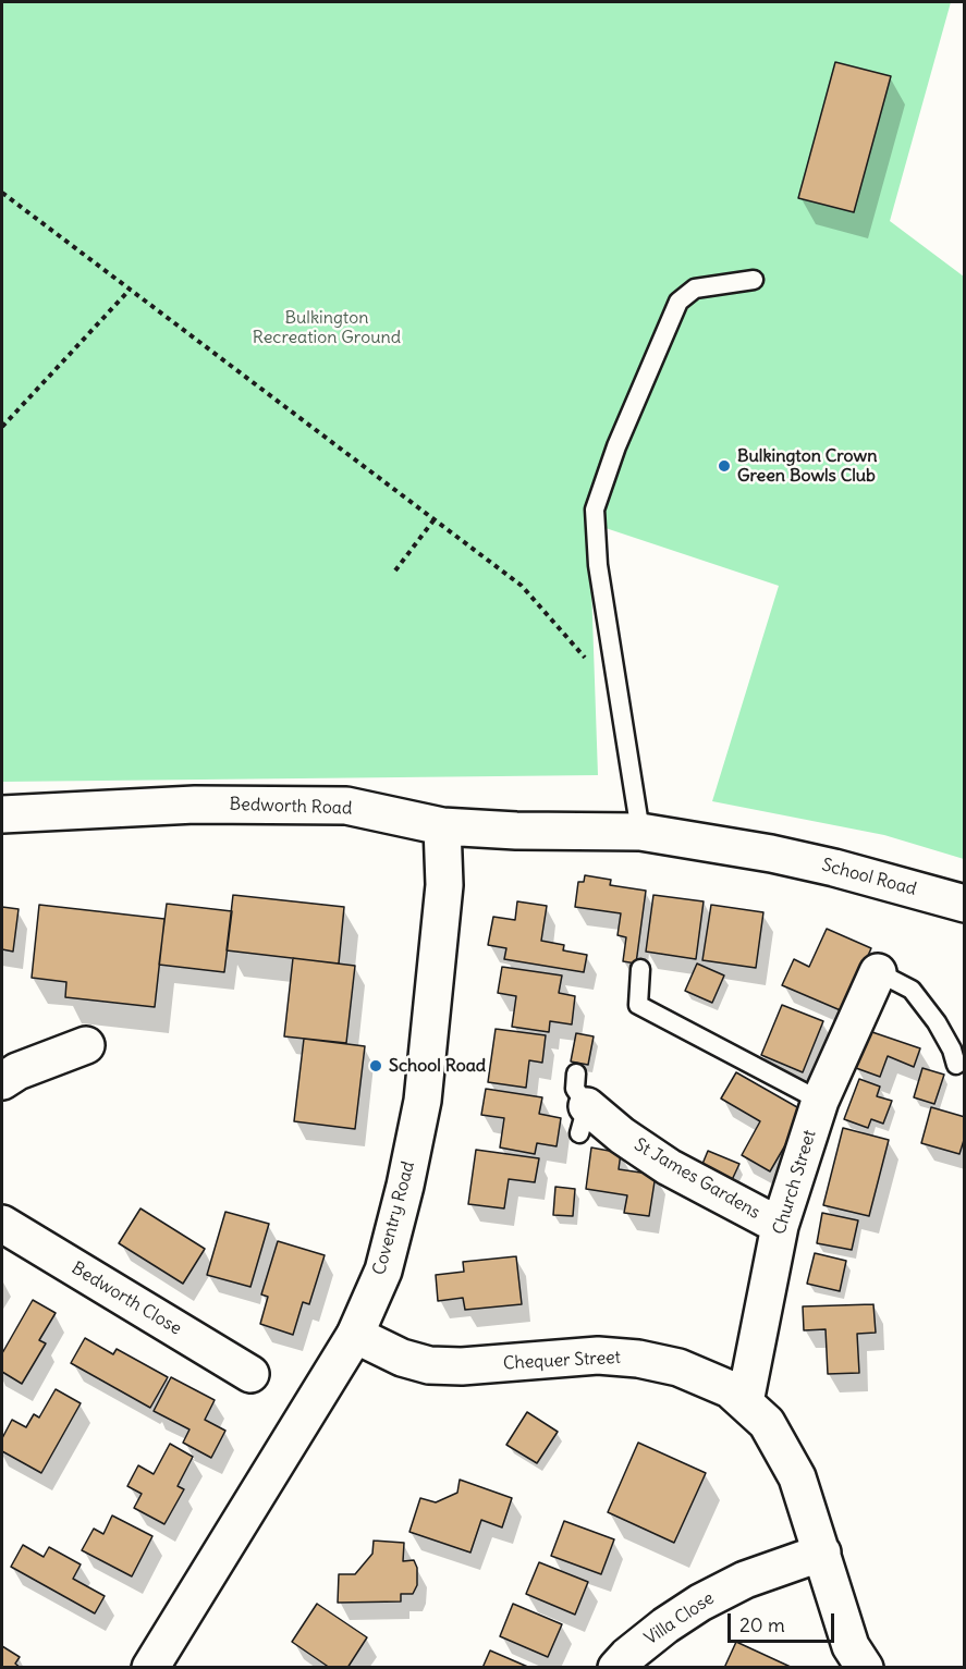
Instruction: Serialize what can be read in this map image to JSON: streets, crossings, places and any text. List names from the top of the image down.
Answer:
{
  "streets": {
    "street": [
      "Bedworth Road",
      "School Road",
      "St James Gardens",
      "Church Street",
      "Coventry Road",
      "Bedworth Close",
      "Chequer Street",
      "Villa Close"
    ]
  },
  "crossings": [
    ["Bedworth Road", "School Road"],
    ["Bedworth Road", "Coventry Road"],
    ["St James Gardens", "Church Street"],
    ["Church Street", "Chequer Street"],
    ["Coventry Road", "Chequer Street"],
    ["Chequer Street", "Villa Close"]
  ],
  "parks": ["Bulkington Recreation Ground"],
  "places": ["Bulkington Crown Green Bowls Club", "School Road"],
  "scale_bar": "20 m"
}
